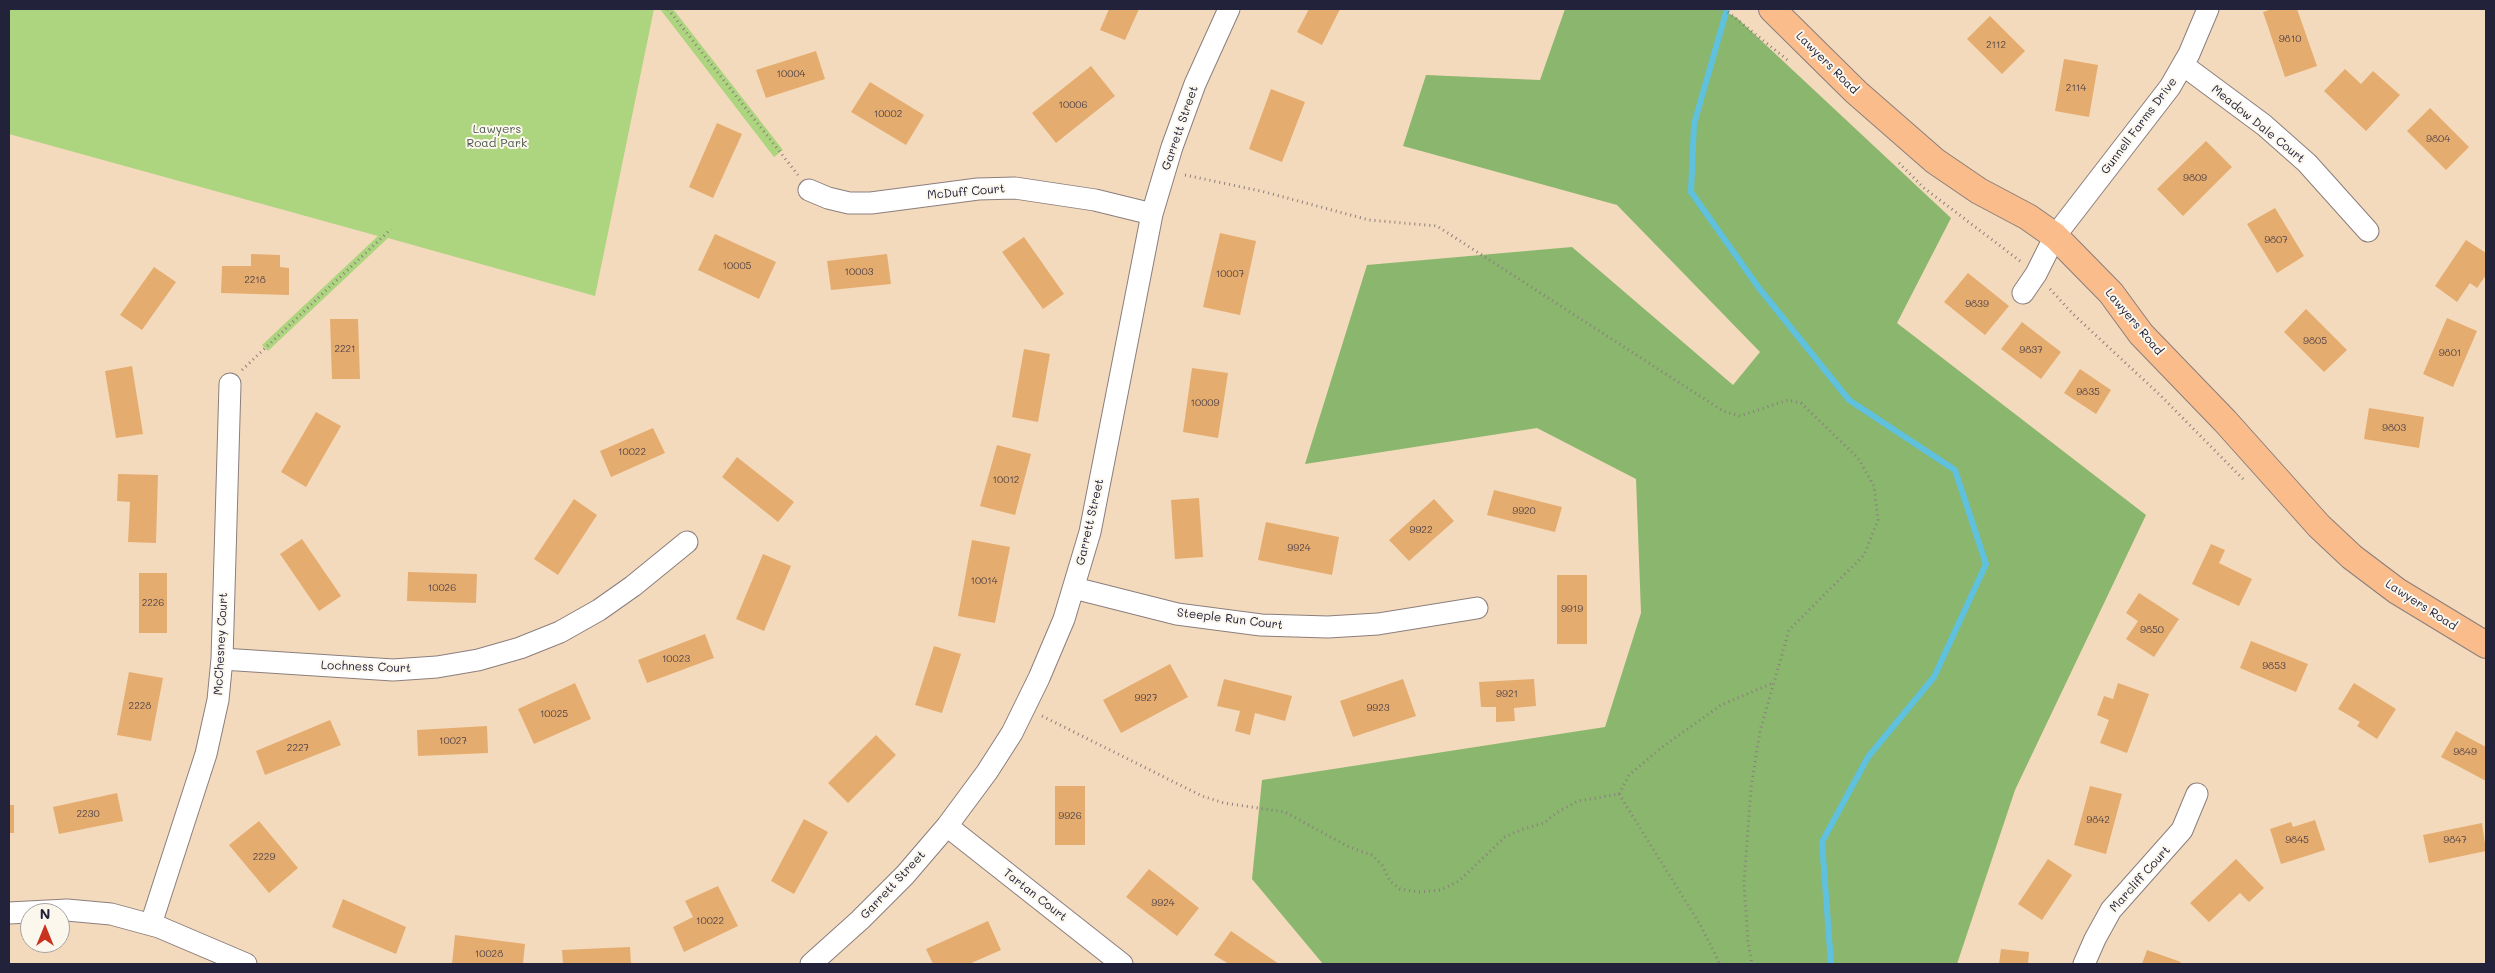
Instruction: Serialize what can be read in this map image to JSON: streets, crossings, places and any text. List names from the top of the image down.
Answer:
{
  "streets": {
    "main road": ["Lawyers Road"],
    "street": [
      "Meadow Dale Court",
      "Gunnell Farms Drive",
      "Garrett Street",
      "McDuff Court",
      "Steeple Run Court",
      "McChesney Court",
      "Lochness Court",
      "Marcliff Court",
      "Tartan Court"
    ]
  },
  "crossings": [
    ["Lawyers Road", "Gunnell Farms Drive"],
    ["Meadow Dale Court", "Gunnell Farms Drive"],
    ["Garrett Street", "McDuff Court"],
    ["Garrett Street", "Steeple Run Court"],
    ["Garrett Street", "Tartan Court"],
    ["McChesney Court", "Lochness Court"]
  ],
  "parks": ["Lawyers Road Park"],
  "house_numbers": [
    "9810",
    "2112",
    "10004",
    "2114",
    "10006",
    "10002",
    "9804",
    "9809",
    "9807",
    "10005",
    "10003",
    "10007",
    "2218",
    "9839",
    "9805",
    "2221",
    "9837",
    "9801",
    "9835",
    "10009",
    "9803",
    "10022",
    "10012",
    "9920",
    "9922",
    "9924",
    "10014",
    "10026",
    "2226",
    "9919",
    "9850",
    "10023",
    "9853",
    "9921",
    "9927",
    "2228",
    "9923",
    "10025",
    "10027",
    "2227",
    "9849",
    "2230",
    "9926",
    "9842",
    "9845",
    "9847",
    "2229",
    "9924",
    "10022",
    "10028"
  ],
  "north": "top"
}
